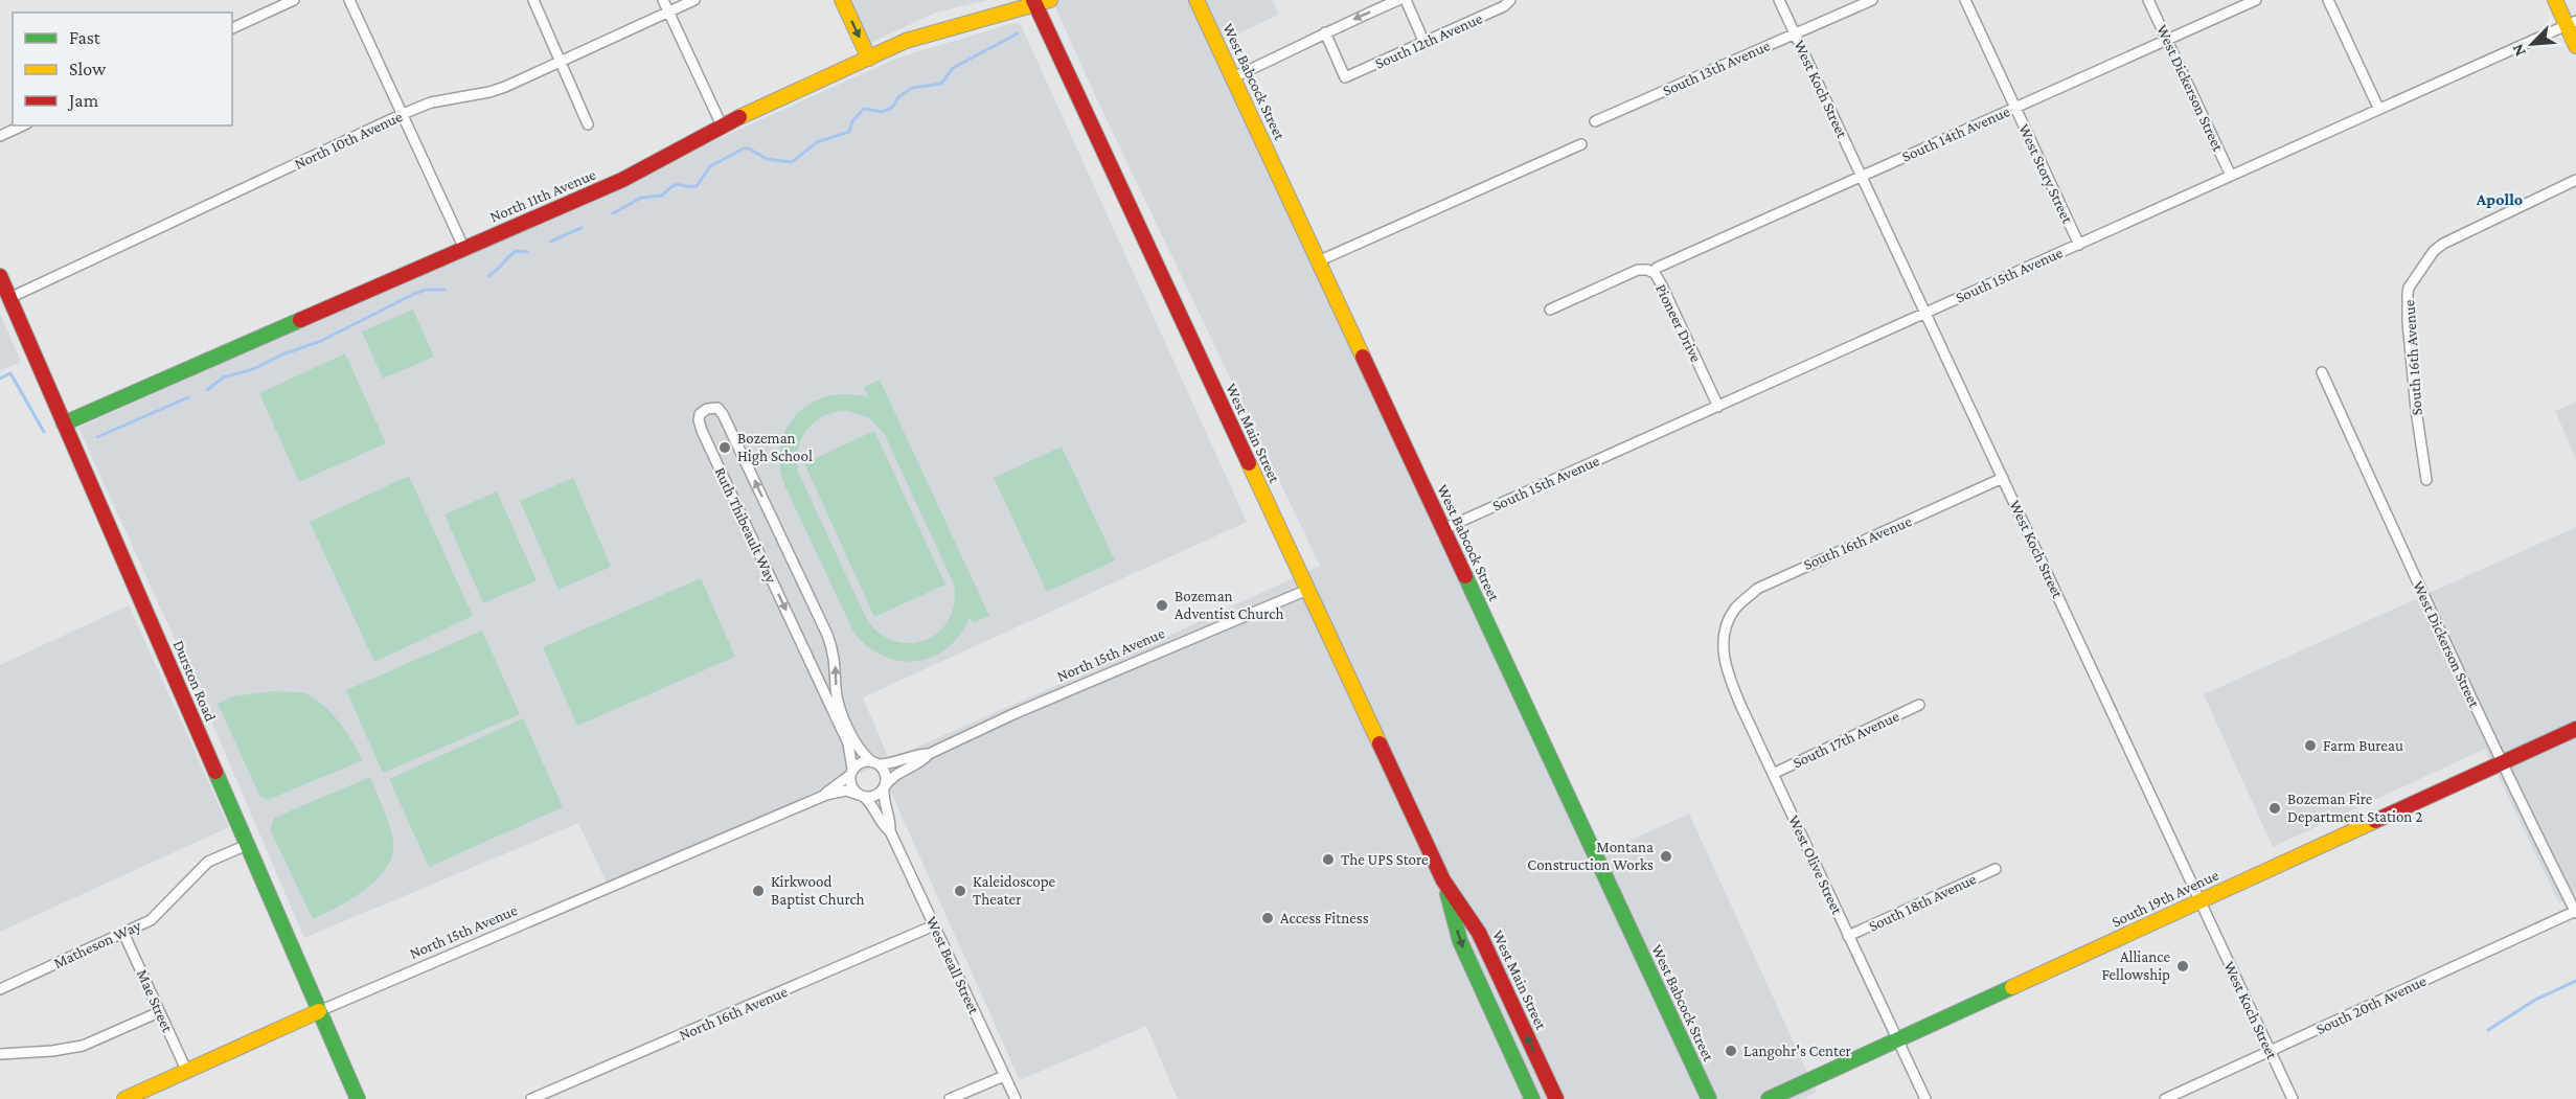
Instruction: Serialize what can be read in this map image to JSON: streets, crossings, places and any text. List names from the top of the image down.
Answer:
{
  "streets": {
    "main road": [
      "West Babcock Street",
      "North 11th Avenue",
      "West Main Street",
      "North 15th Avenue",
      "Durston Road",
      "South 19th Avenue"
    ],
    "street": [
      "South 12th Avenue",
      "South 13th Avenue",
      "West Dickerson Street",
      "West Koch Street",
      "South 14th Avenue",
      "North 10th Avenue",
      "West Story Street",
      "South 15th Avenue",
      "Pioneer Drive",
      "South 16th Avenue",
      "Ruth Thibeault Way",
      "South 17th Avenue",
      "West Olive Street",
      "South 18th Avenue",
      "Matheson Way",
      "West Beall Street",
      "Mae Street",
      "South 20th Avenue",
      "North 16th Avenue"
    ]
  },
  "crossings": [
    ["South 13th Avenue", "West Koch Street"],
    ["West Babcock Street", "South 15th Avenue"],
    ["West Dickerson Street", "South 14th Avenue"],
    ["West Dickerson Street", "South 15th Avenue"],
    ["West Dickerson Street", "South 19th Avenue"],
    ["West Dickerson Street", "South 20th Avenue"],
    ["West Koch Street", "South 14th Avenue"],
    ["West Koch Street", "South 15th Avenue"],
    ["West Koch Street", "South 16th Avenue"],
    ["West Koch Street", "South 19th Avenue"],
    ["West Koch Street", "South 20th Avenue"],
    ["South 14th Avenue", "West Story Street"],
    ["North 10th Avenue", "Durston Road"],
    ["West Story Street", "South 15th Avenue"],
    ["North 11th Avenue", "West Main Street"],
    ["North 11th Avenue", "Durston Road"],
    ["South 15th Avenue", "Pioneer Drive"],
    ["South 16th Avenue", "West Olive Street"],
    ["West Main Street", "North 15th Avenue"],
    ["Ruth Thibeault Way", "North 15th Avenue"],
    ["Ruth Thibeault Way", "West Beall Street"],
    ["North 15th Avenue", "Durston Road"],
    ["North 15th Avenue", "West Beall Street"],
    ["North 15th Avenue", "Mae Street"],
    ["Durston Road", "Matheson Way"],
    ["South 17th Avenue", "West Olive Street"],
    ["West Olive Street", "South 19th Avenue"],
    ["West Olive Street", "South 18th Avenue"],
    ["Matheson Way", "Mae Street"],
    ["West Beall Street", "North 16th Avenue"]
  ],
  "districts": ["Apollo"],
  "places": [
    "Bozeman High School",
    "Bozeman Adventist Church",
    "Farm Bureau",
    "Bozeman Fire Department Station 2",
    "Montana Construction Works",
    "The UPS Store",
    "Kirkwood Baptist Church",
    "Kaleidoscope Theater",
    "Access Fitness",
    "Alliance Fellowship",
    "Langohr's Center"
  ],
  "legend": ["Fast", "Slow", "Jam"],
  "north": "bottom left"
}
